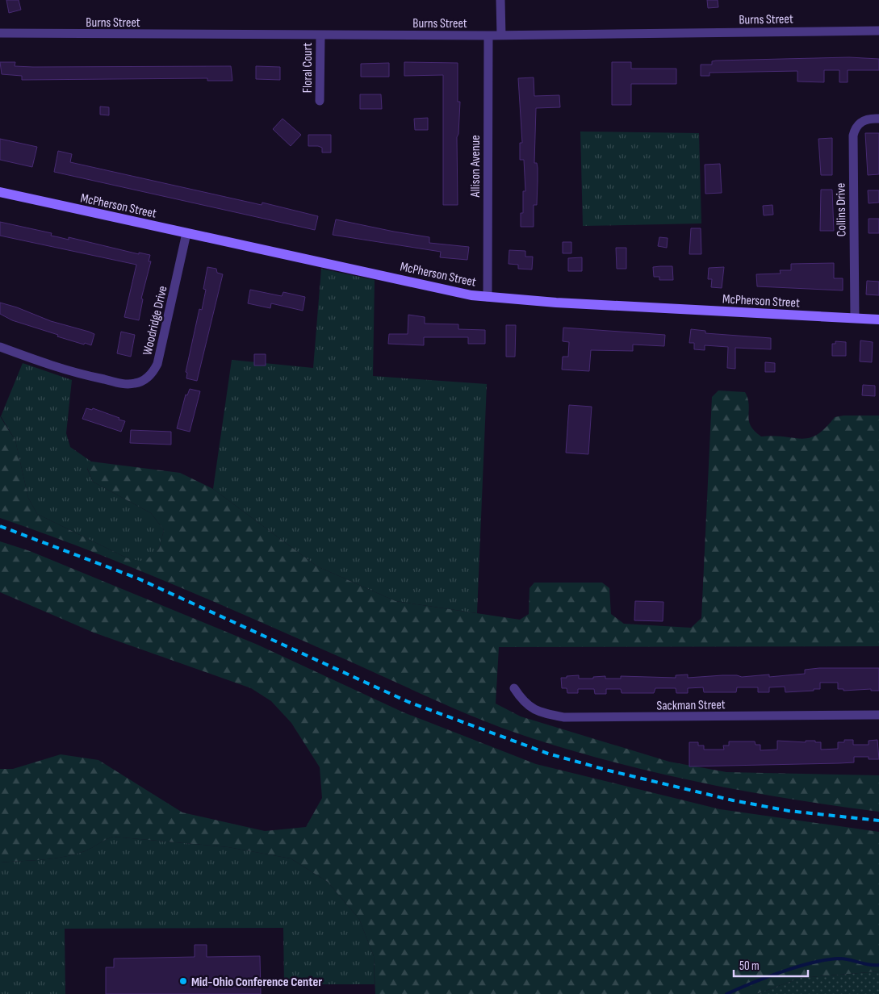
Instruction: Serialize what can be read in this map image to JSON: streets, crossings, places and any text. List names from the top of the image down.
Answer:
{
  "streets": {
    "street": [
      "Burns Street",
      "Floral Court",
      "Allison Avenue",
      "McPherson Street",
      "Collins Drive",
      "Woodridge Drive",
      "Sackman Street"
    ]
  },
  "crossings": [
    ["Burns Street", "Floral Court"],
    ["Burns Street", "Allison Avenue"],
    ["Allison Avenue", "McPherson Street"],
    ["McPherson Street", "Collins Drive"],
    ["McPherson Street", "Woodridge Drive"]
  ],
  "places": ["Mid-Ohio Conference Center"],
  "scale_bar": "50 m"
}
